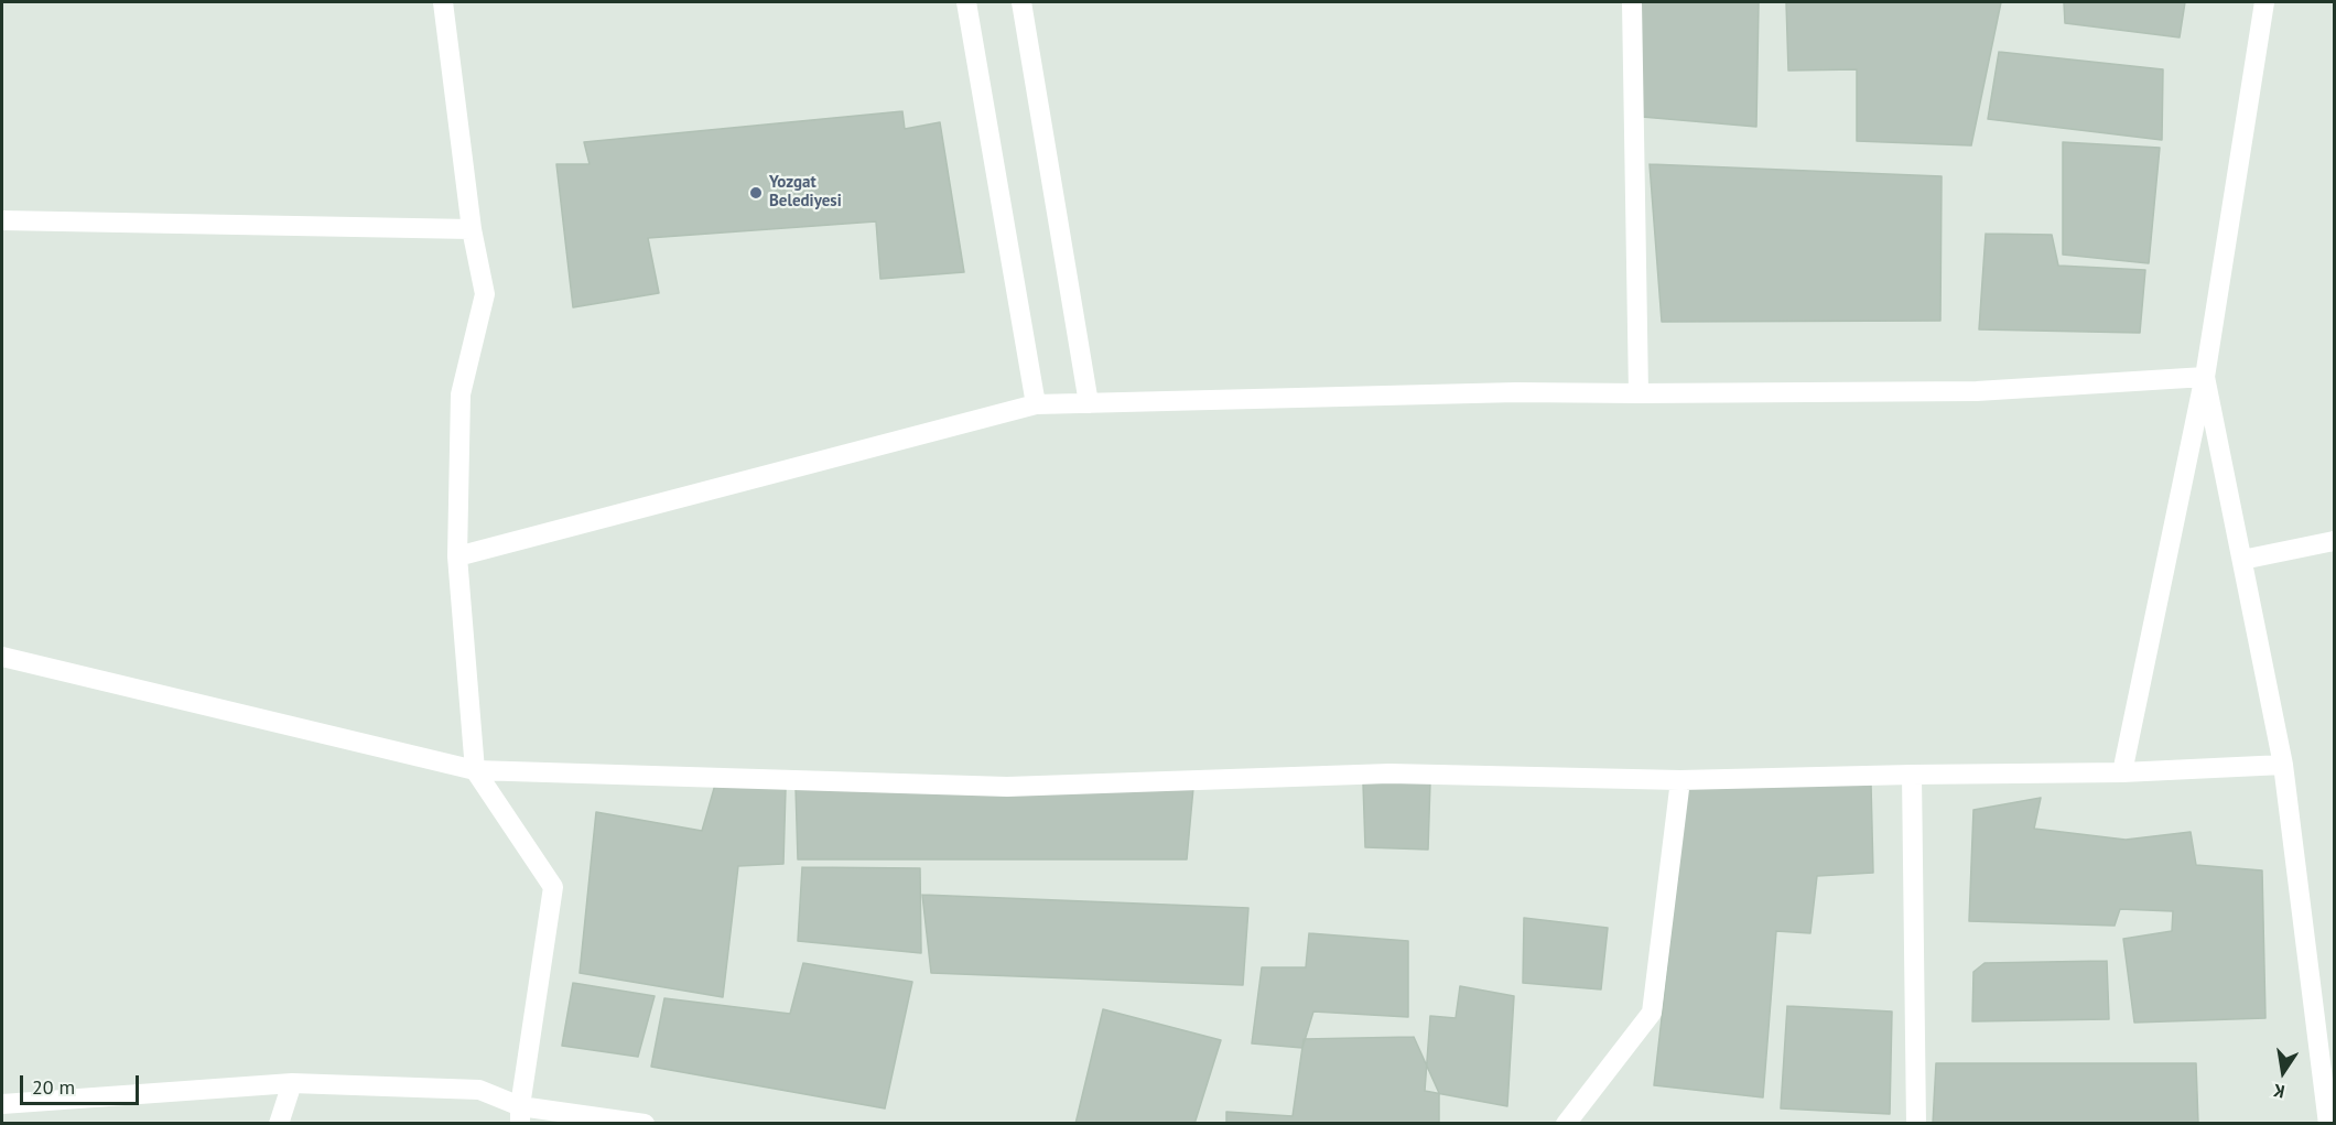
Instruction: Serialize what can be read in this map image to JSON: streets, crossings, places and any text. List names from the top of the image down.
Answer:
{
  "places": ["Yozgat Belediyesi"],
  "scale_bar": "20 m",
  "north": "bottom"
}
